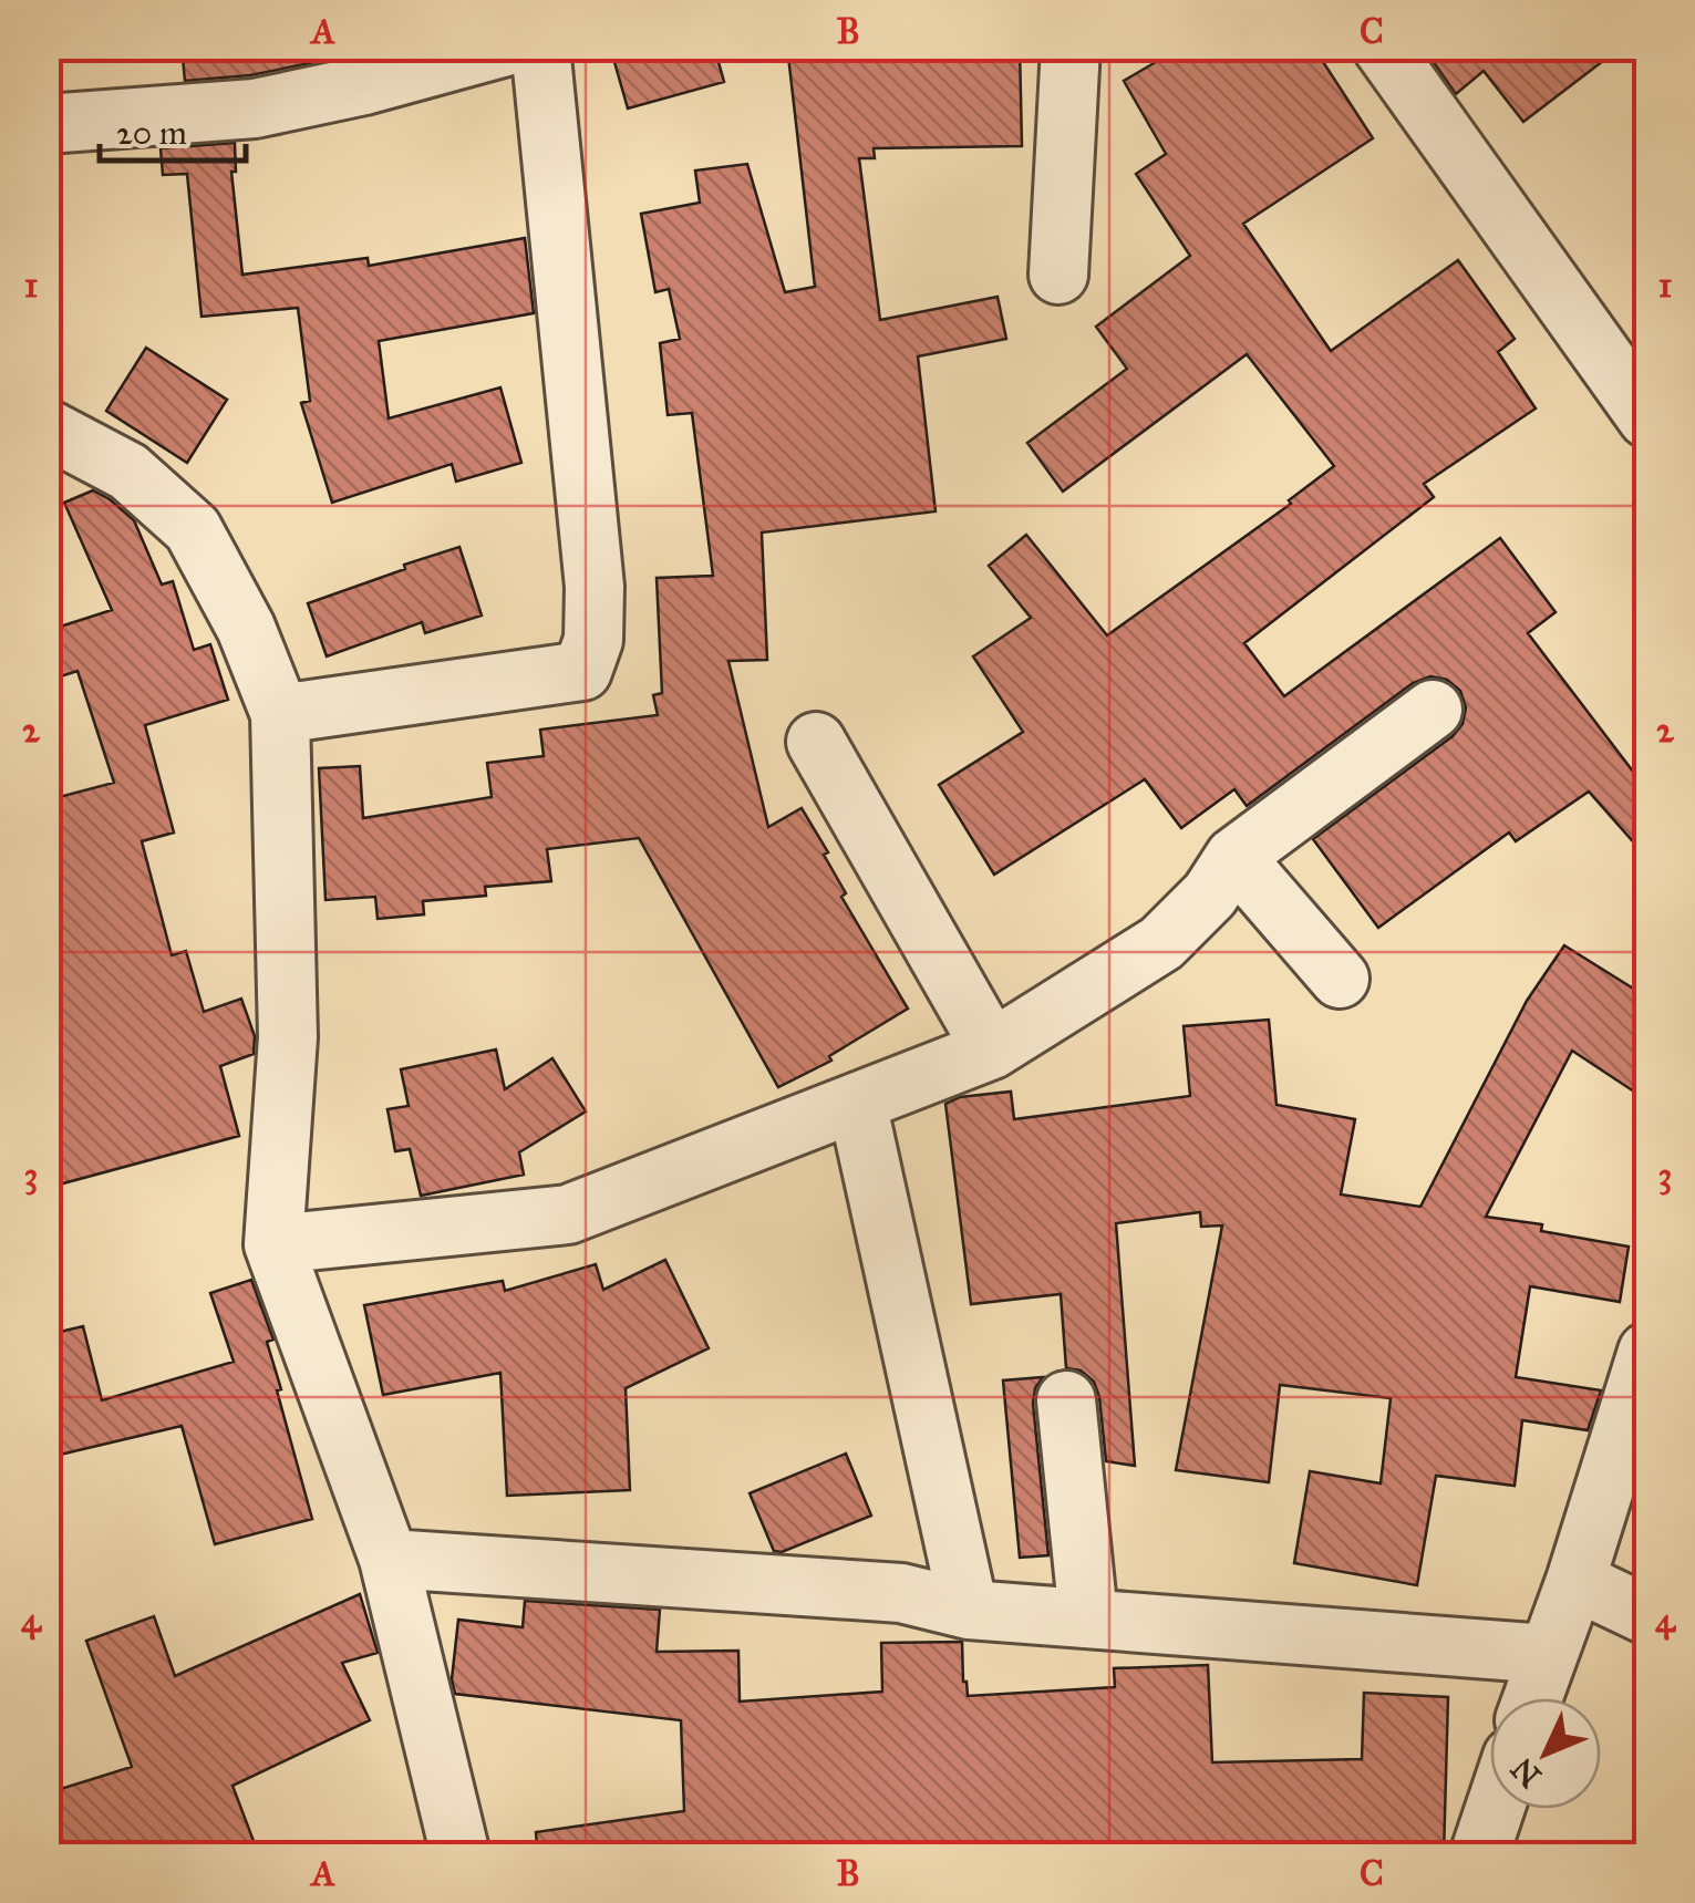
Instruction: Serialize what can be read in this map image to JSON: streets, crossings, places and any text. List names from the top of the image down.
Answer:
{
  "scale_bar": "20 m",
  "north": "bottom left",
  "grid": {
    "columns": ["A", "B", "C"],
    "rows": [
      "1",
      "2",
      "3",
      "4"
    ]
  }
}
